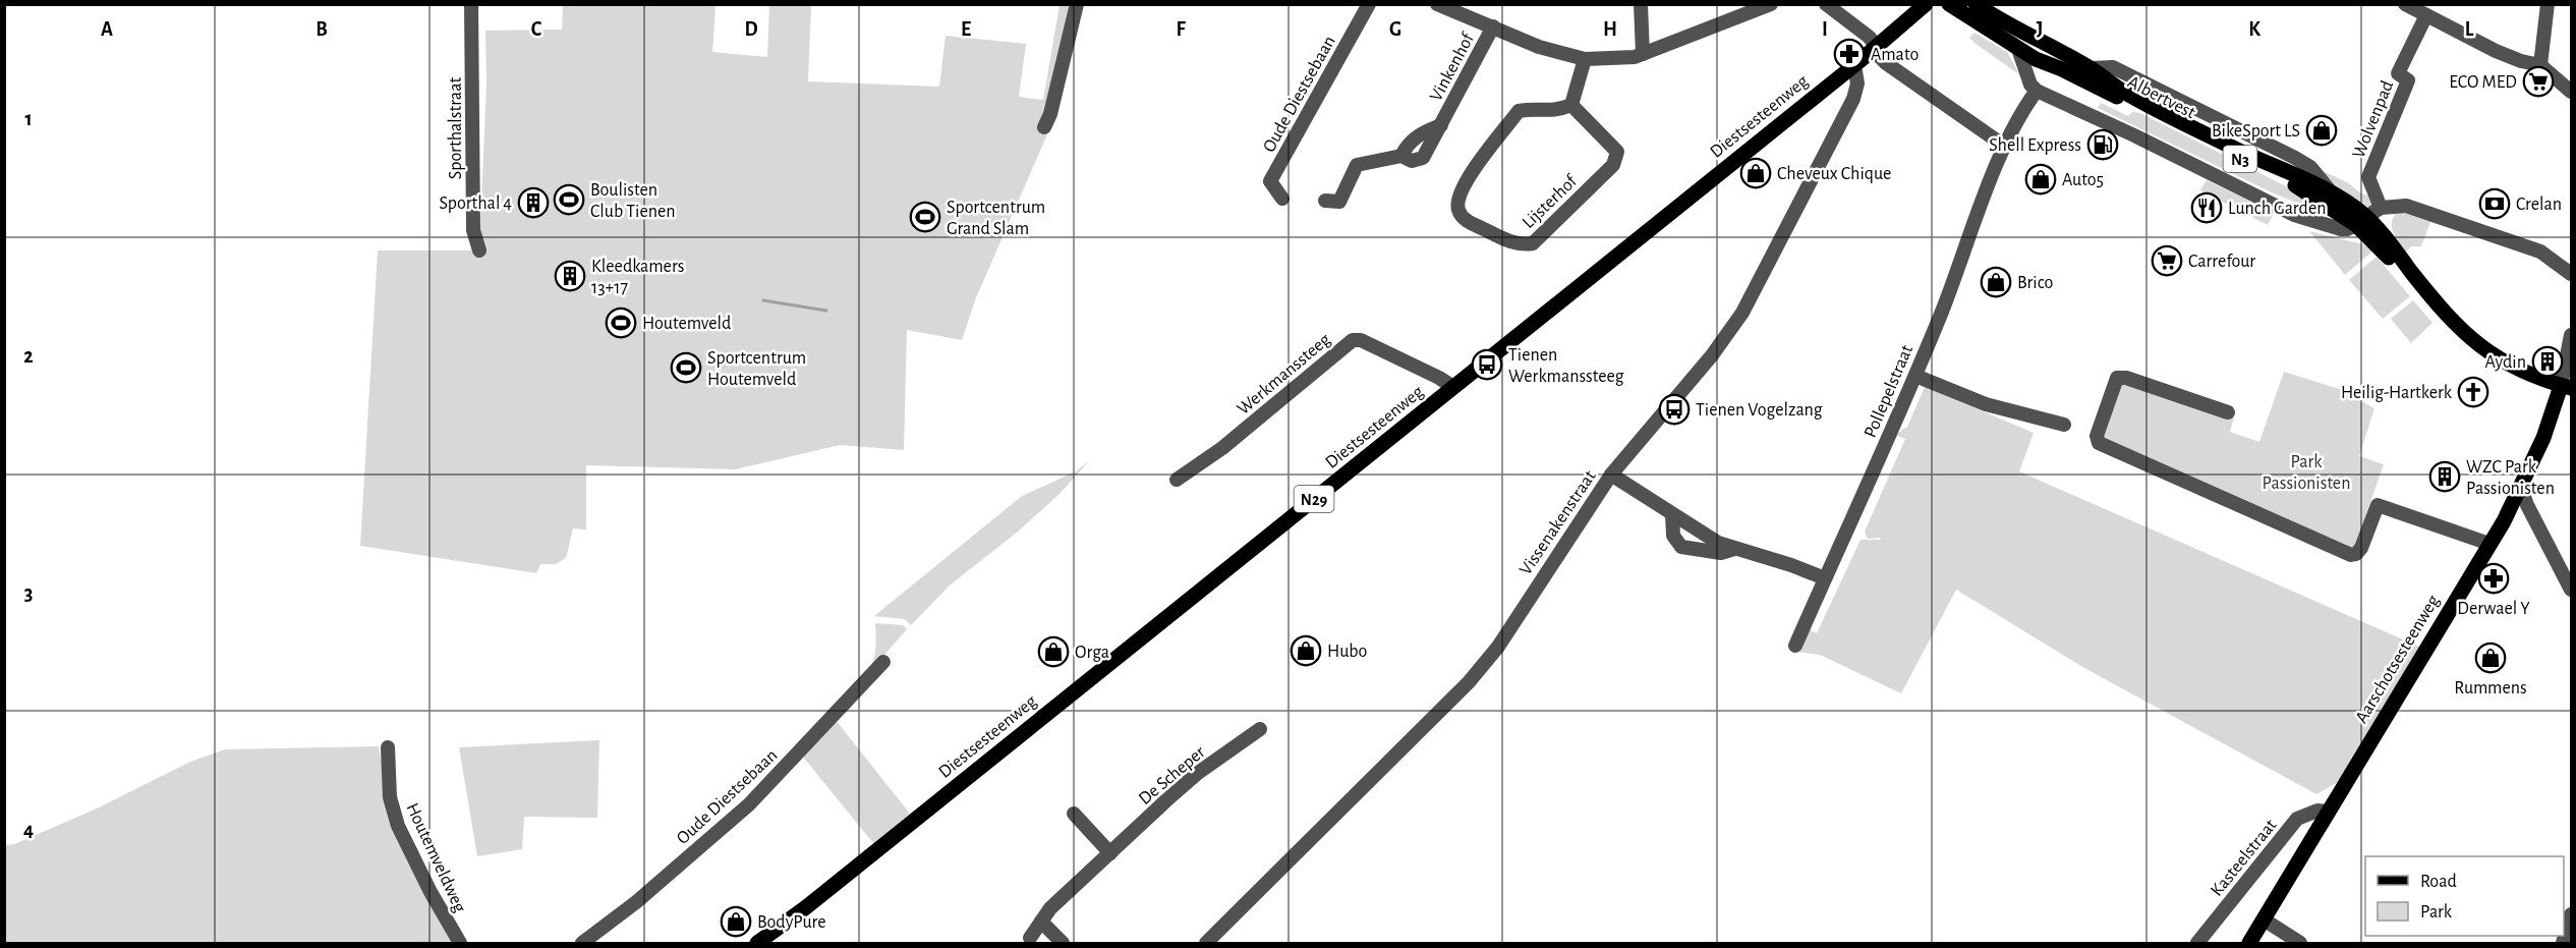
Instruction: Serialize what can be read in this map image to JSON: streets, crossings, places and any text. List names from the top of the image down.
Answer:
{
  "streets": {
    "main road": [
      "Albertvest",
      "Diestsesteenweg",
      "N3",
      "N29",
      "Aarschotsesteenweg"
    ],
    "street": [
      "Vinkenhof",
      "Oude Diestsebaan",
      "Wolvenpad",
      "Sporthalstraat",
      "Lijsterhof",
      "Werkmanssteeg",
      "Pollepelstraat",
      "Vissenakenstraat",
      "De Scheper",
      "Houtemveldweg",
      "Kasteelstraat"
    ]
  },
  "crossings": [
    ["Albertvest", "N3"],
    ["Diestsesteenweg", "Werkmanssteeg"],
    ["Diestsesteenweg", "Vissenakenstraat"],
    ["N3", "Aarschotsesteenweg"],
    ["Aarschotsesteenweg", "Kasteelstraat"]
  ],
  "parks": ["Park Passionisten"],
  "places": {
    "pharmacy": ["Amato", "Derwael Y"],
    "supermarket": ["ECO MED", "Carrefour"],
    "shop": [
      "BikeSport LS",
      "Cheveux Chique",
      "Auto5",
      "Brico",
      "Hubo",
      "Orga",
      "Rummens",
      "BodyPure"
    ],
    "fuel station": ["Shell Express"],
    "sports": [
      "Boulisten Club Tienen",
      "Sportcentrum Grand Slam",
      "Houtemveld",
      "Sportcentrum Houtemveld"
    ],
    "building": [
      "Sporthal 4",
      "Kleedkamers 13+17",
      "Aydin",
      "WZC Park Passionisten"
    ],
    "bank": ["Crelan"],
    "restaurant": ["Lunch Garden"],
    "bus stop": ["Tienen Werkmanssteeg", "Tienen Vogelzang"],
    "church": ["Heilig-Hartkerk"]
  },
  "legend": ["Road", "Park"],
  "grid": {
    "columns": [
      "A",
      "B",
      "C",
      "D",
      "E",
      "F",
      "G",
      "H",
      "I",
      "J",
      "K",
      "L"
    ],
    "rows": [
      "1",
      "2",
      "3",
      "4"
    ]
  }
}
